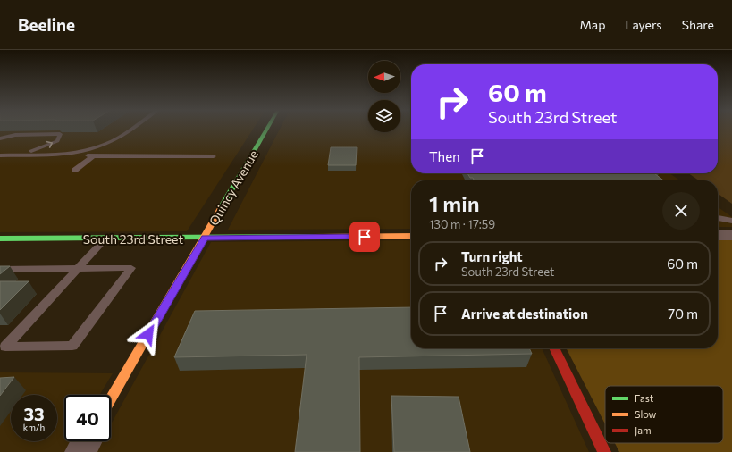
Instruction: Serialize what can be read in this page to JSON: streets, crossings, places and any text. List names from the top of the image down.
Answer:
{
  "streets": {
    "street": ["Quincy Avenue", "South 23rd Street"]
  },
  "crossings": [
    ["Quincy Avenue", "South 23rd Street"]
  ],
  "legend": ["Fast", "Slow", "Jam"],
  "north": "left",
  "page": {
    "header": "Beeline",
    "nav": ["Map", "Layers", "Share"],
    "turn": ["60 m", "South 23rd Street"],
    "then": "Then",
    "heading": ["1 min", "130 m · 17:59"],
    "list": [
      {
        "name": "Turn right",
        "note": "South 23rd Street",
        "value": "60 m"
      },
      {
        "name": "Arrive at destination",
        "value": "70 m"
      }
    ],
    "speed": "33 km/h",
    "limit": "40"
  }
}
